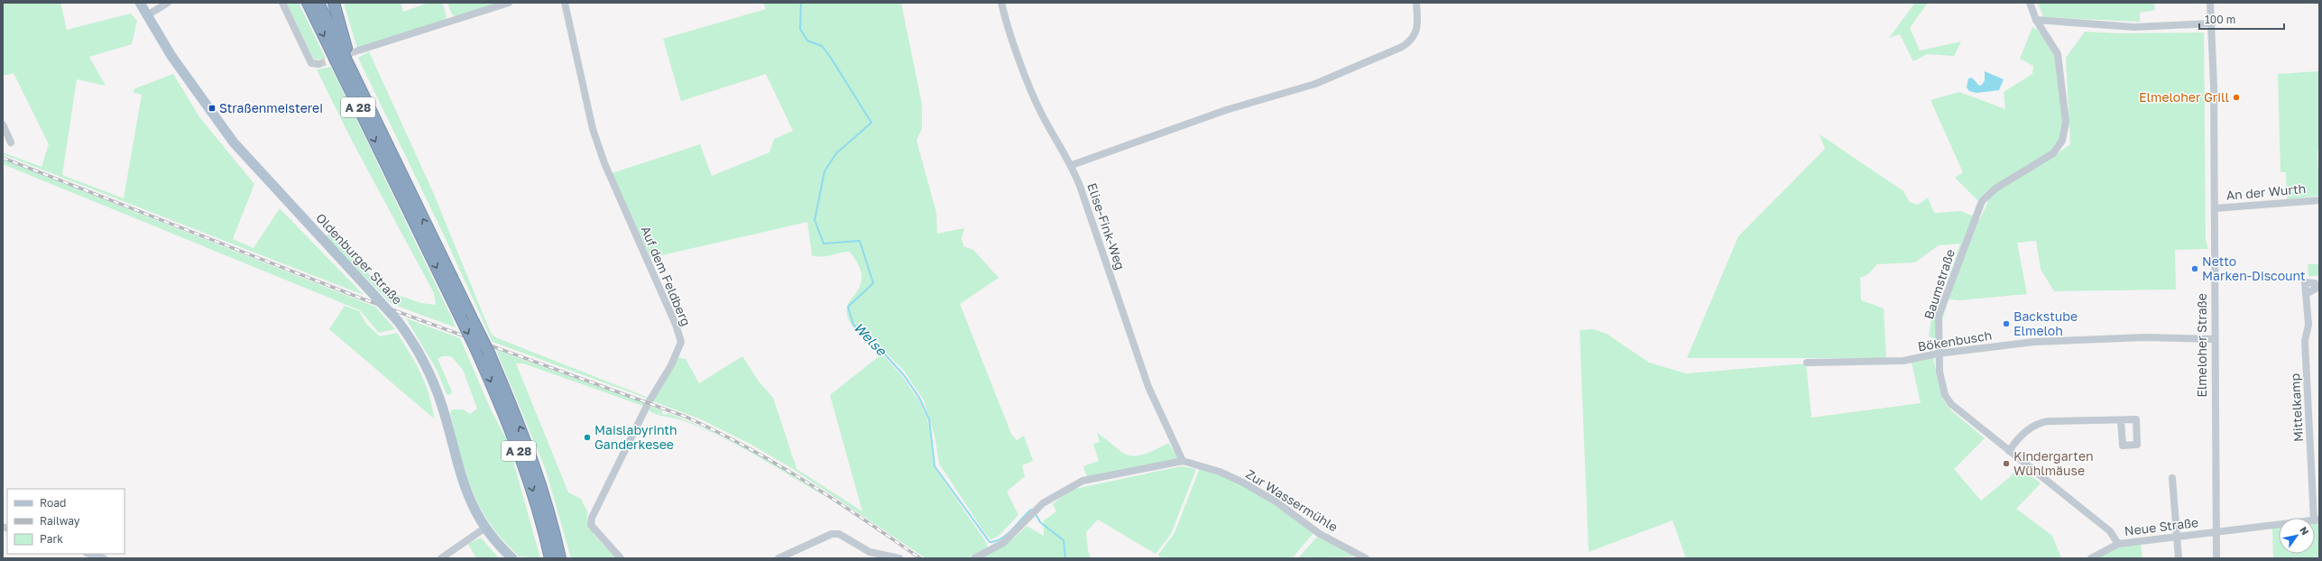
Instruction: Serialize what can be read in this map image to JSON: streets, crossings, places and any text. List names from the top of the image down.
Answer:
{
  "streets": {
    "highway": ["A 28"],
    "main road": ["Oldenburger Straße"],
    "street": [
      "An der Wurth",
      "Elise-Fink-Weg",
      "Auf dem Feldberg",
      "Baumstraße",
      "Bökenbusch",
      "Elmeloher Straße",
      "Mittelkamp",
      "Zur Wassermühle",
      "Neue Straße"
    ]
  },
  "crossings": [
    ["An der Wurth", "Elmeloher Straße"],
    ["Elise-Fink-Weg", "Zur Wassermühle"],
    ["Baumstraße", "Bökenbusch"],
    ["Baumstraße", "Neue Straße"],
    ["Bökenbusch", "Elmeloher Straße"],
    ["Elmeloher Straße", "Neue Straße"],
    ["Mittelkamp", "Neue Straße"]
  ],
  "water": ["Welse"],
  "places": {
    "other": [
      "Elmeloher Grill",
      "Netto Marken-Discount",
      "Backstube Elmeloh",
      "Maislabyrinth Ganderkesee",
      "Kindergarten Wühlmäuse"
    ],
    "transit": ["Straßenmeisterei"]
  },
  "legend": ["Road", "Railway", "Park"],
  "scale_bar": "100 m",
  "north": "top right"
}
